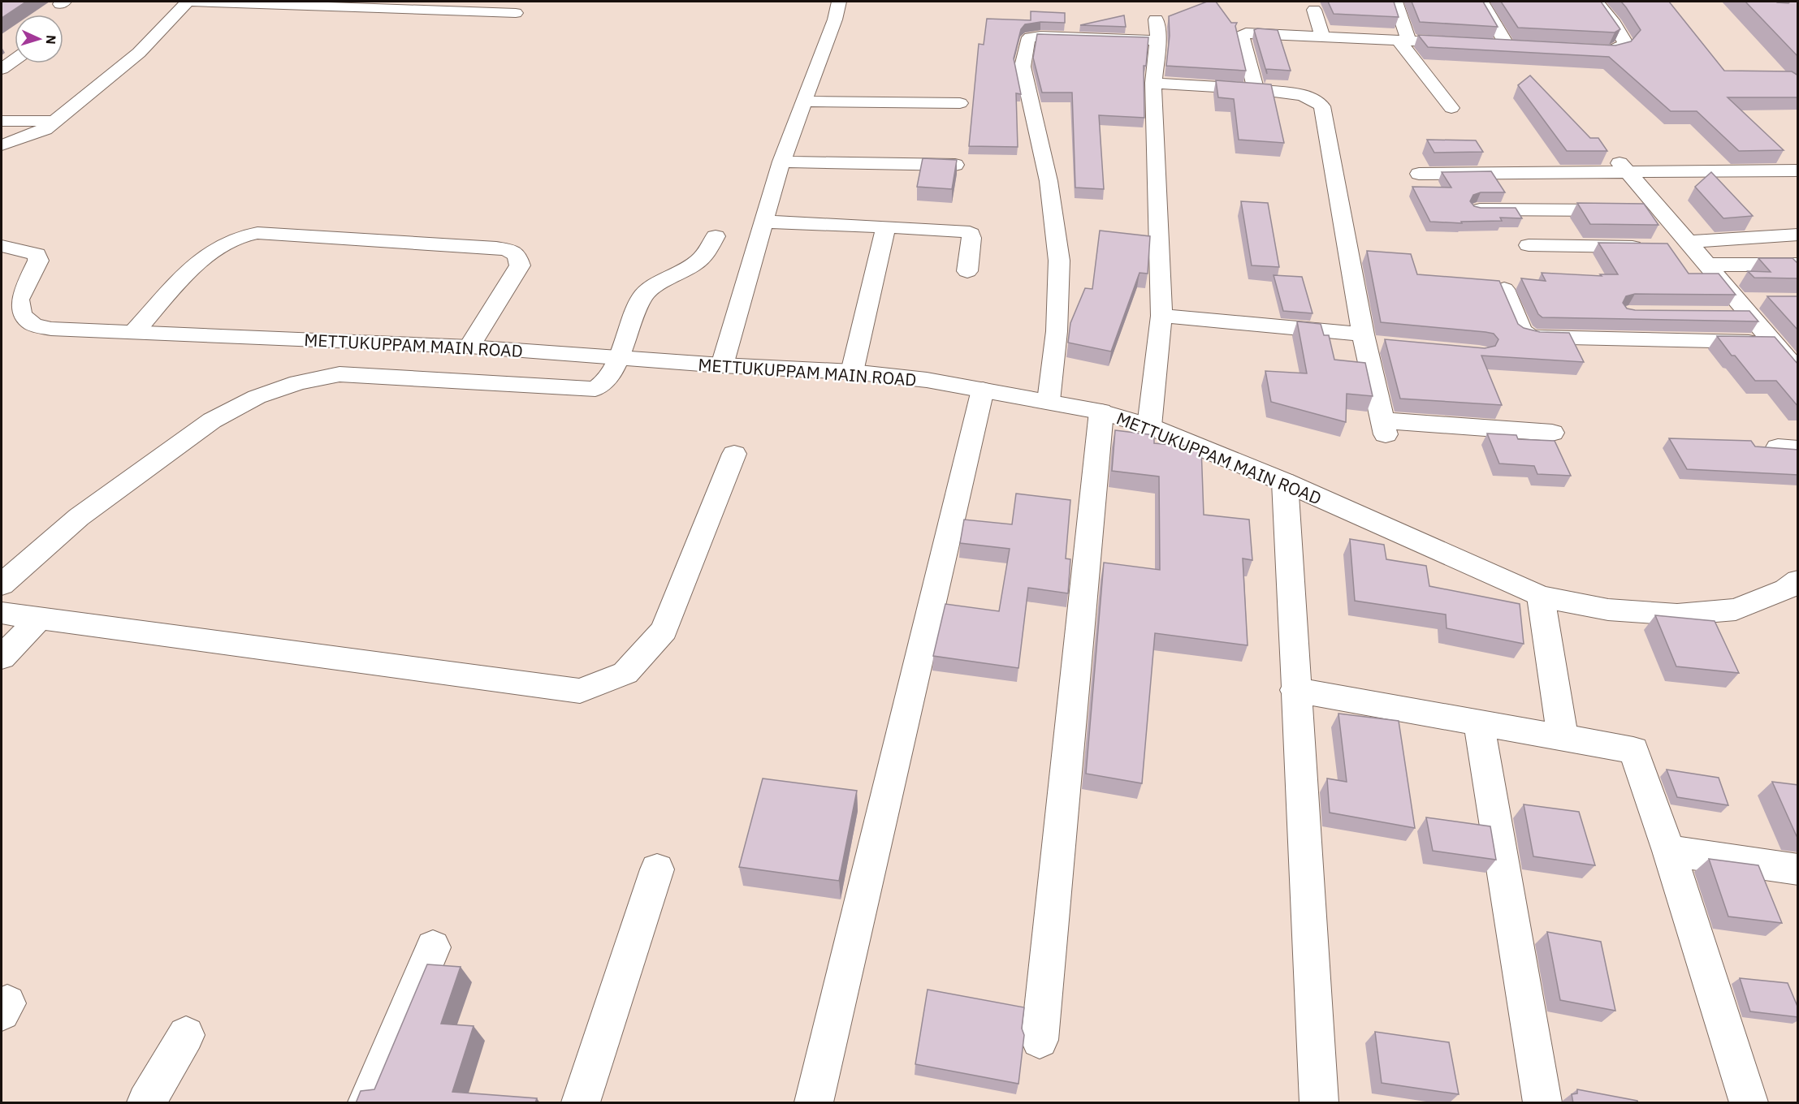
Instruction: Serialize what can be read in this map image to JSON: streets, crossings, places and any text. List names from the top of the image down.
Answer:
{
  "streets": {
    "street": ["METTUKUPPAM MAIN ROAD"]
  },
  "north": "right"
}
